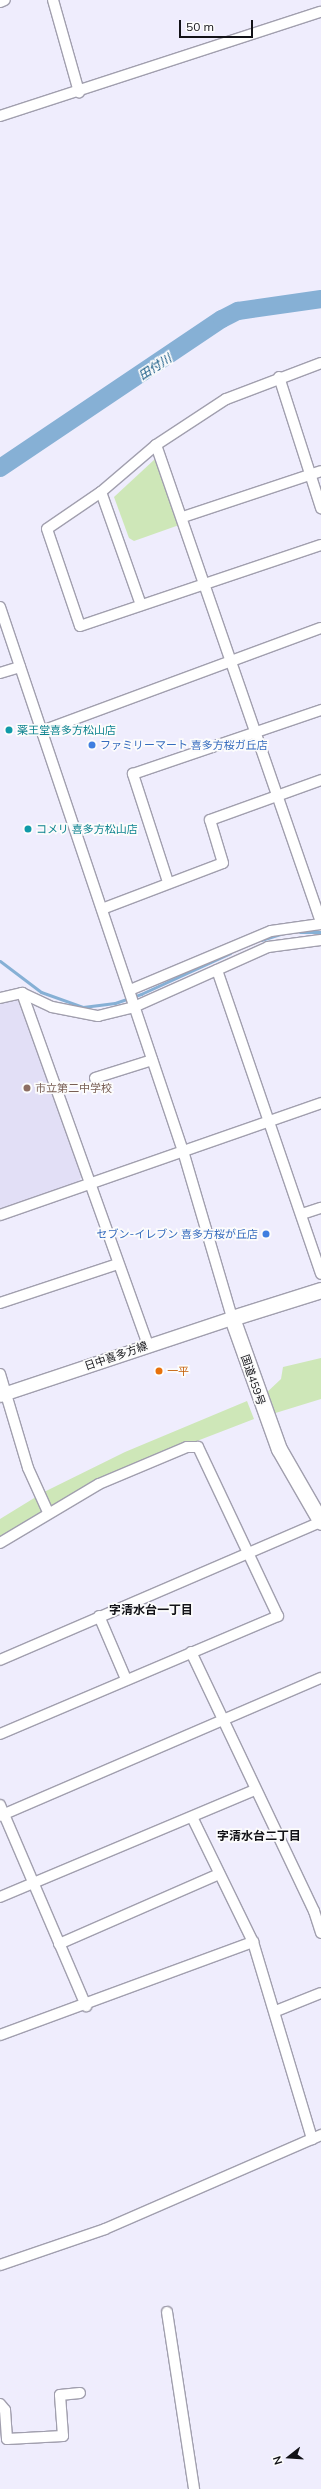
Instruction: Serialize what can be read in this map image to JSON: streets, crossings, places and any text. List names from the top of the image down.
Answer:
{
  "streets": {
    "highway": ["国道459号"],
    "main road": ["日中喜多方線"]
  },
  "crossings": [
    ["日中喜多方線", "国道459号"]
  ],
  "districts": ["字清水台一丁目", "字清水台二丁目"],
  "water": ["田付川"],
  "places": [
    "薬王堂喜多方松山店",
    "ファミリーマート 喜多方桜ガ丘店",
    "コメリ 喜多方松山店",
    "市立第二中学校",
    "セブン-イレブン 喜多方桜が丘店",
    "一平"
  ],
  "scale_bar": "50 m",
  "north": "left"
}
